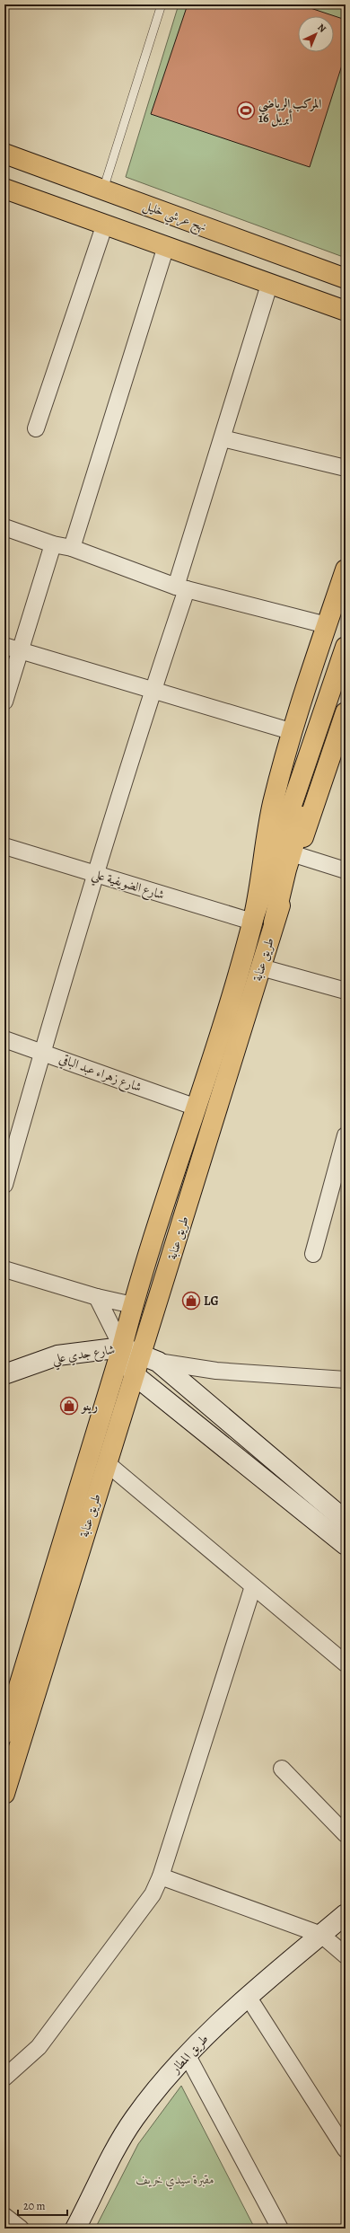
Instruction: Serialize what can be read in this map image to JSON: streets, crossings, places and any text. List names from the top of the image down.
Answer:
{
  "streets": {
    "main road": ["نهج عرشي خليل", "طريق عنابة"],
    "street": [
      "شارع الضويفية علي",
      "شارع زهراء عبد الباقي",
      "شارع جدي علي",
      "طريق المطار"
    ]
  },
  "crossings": [
    ["شارع الضويفية علي", "طريق عنابة"],
    ["طريق عنابة", "شارع زهراء عبد الباقي"],
    ["طريق عنابة", "شارع جدي علي"]
  ],
  "parks": ["مقبرة سيدي خريف"],
  "places": {
    "sports": ["المركب الرياضي 16 أبريل"],
    "shop": ["LG", "رينو"]
  },
  "scale_bar": "20 m",
  "north": "top right"
}
